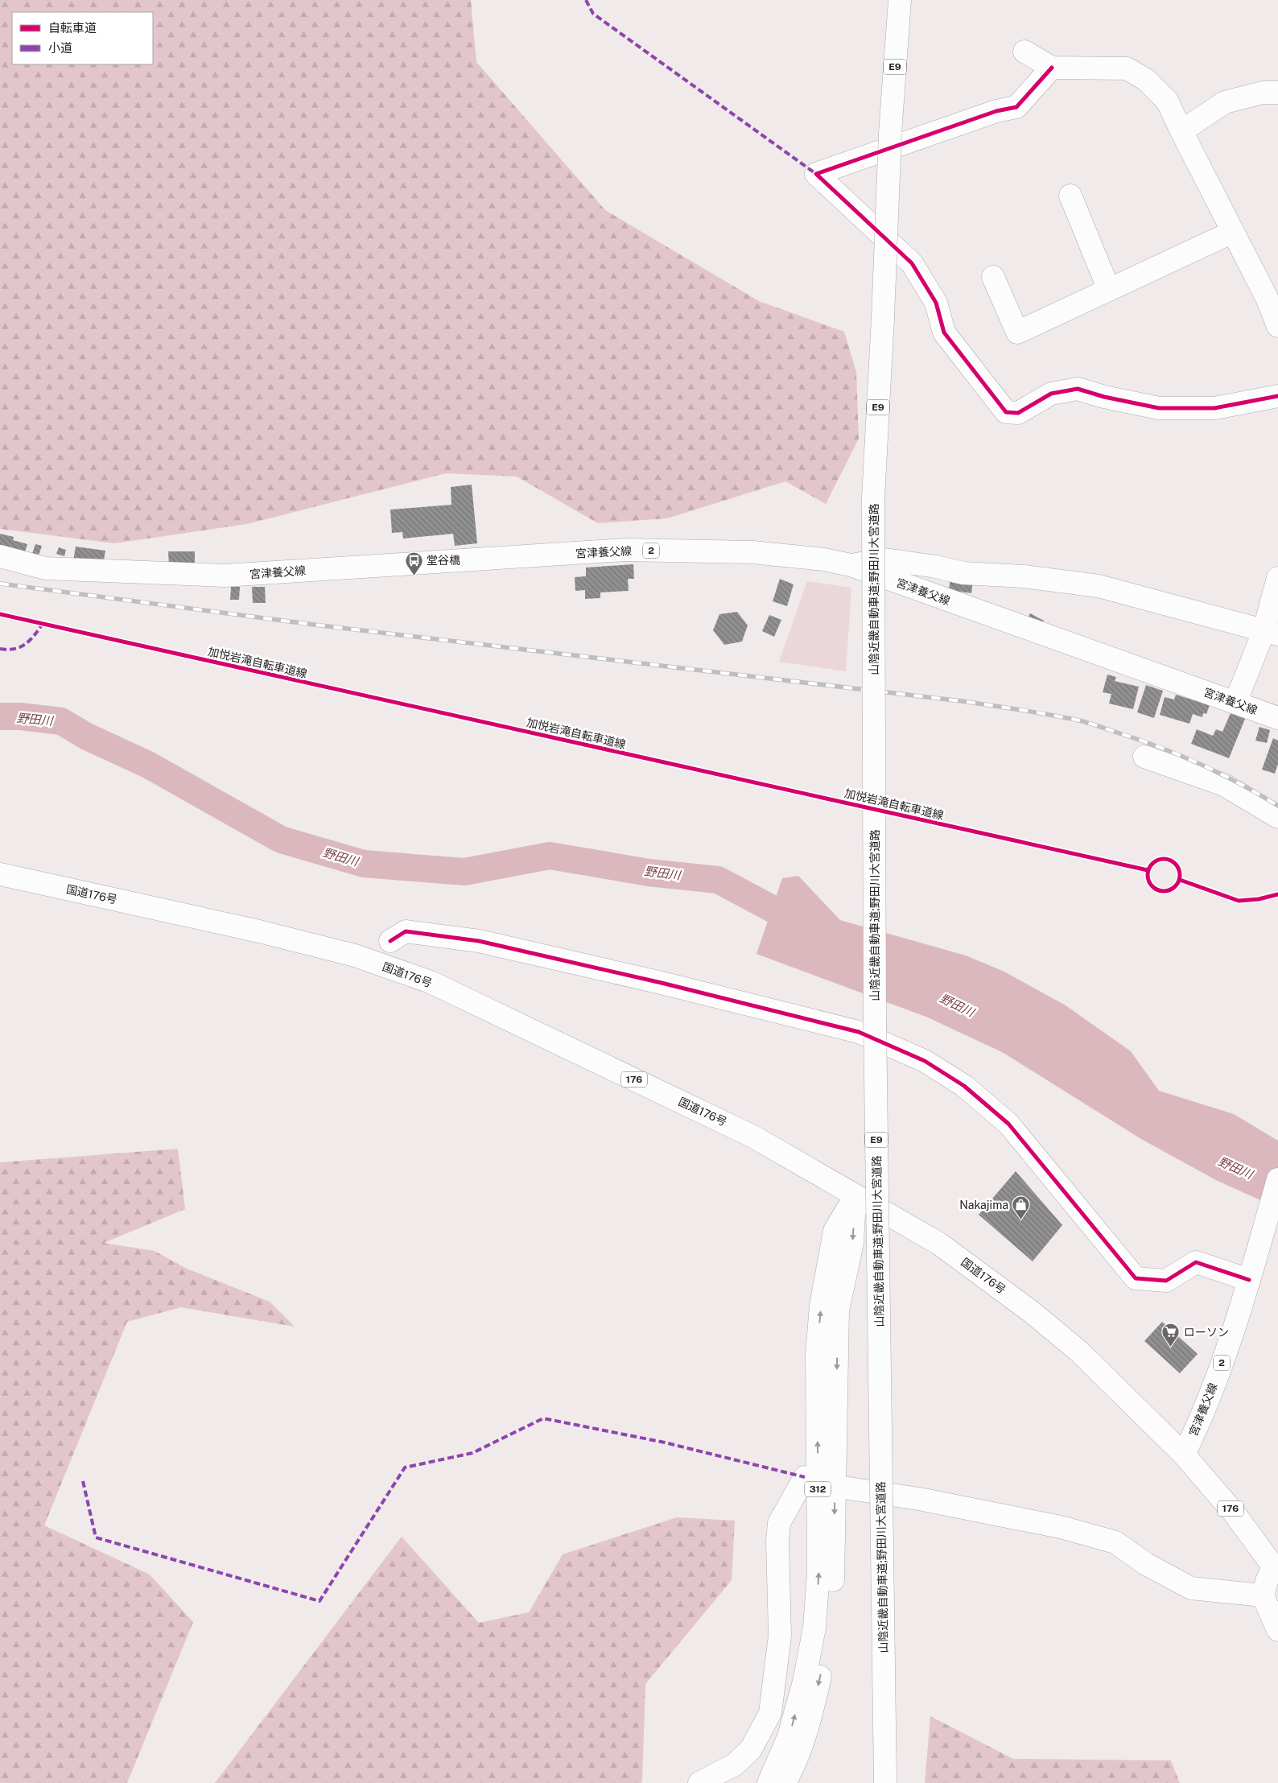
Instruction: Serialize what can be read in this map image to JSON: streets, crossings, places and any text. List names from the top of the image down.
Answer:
{
  "streets": {
    "main road": [
      "E9",
      "2",
      "宮津養父線",
      "山陰近畿自動車道;野田川大宮道路",
      "国道176号",
      "176",
      "312"
    ],
    "cycle path": ["加悦岩滝自転車道線"]
  },
  "crossings": [
    ["宮津養父線", "国道176号"],
    ["国道176号", "312"]
  ],
  "water": ["野田川"],
  "places": {
    "bus stop": ["堂谷橋"],
    "shop": ["Nakajima"],
    "supermarket": ["ローソン"]
  },
  "legend": ["自転車道", "小道"]
}
